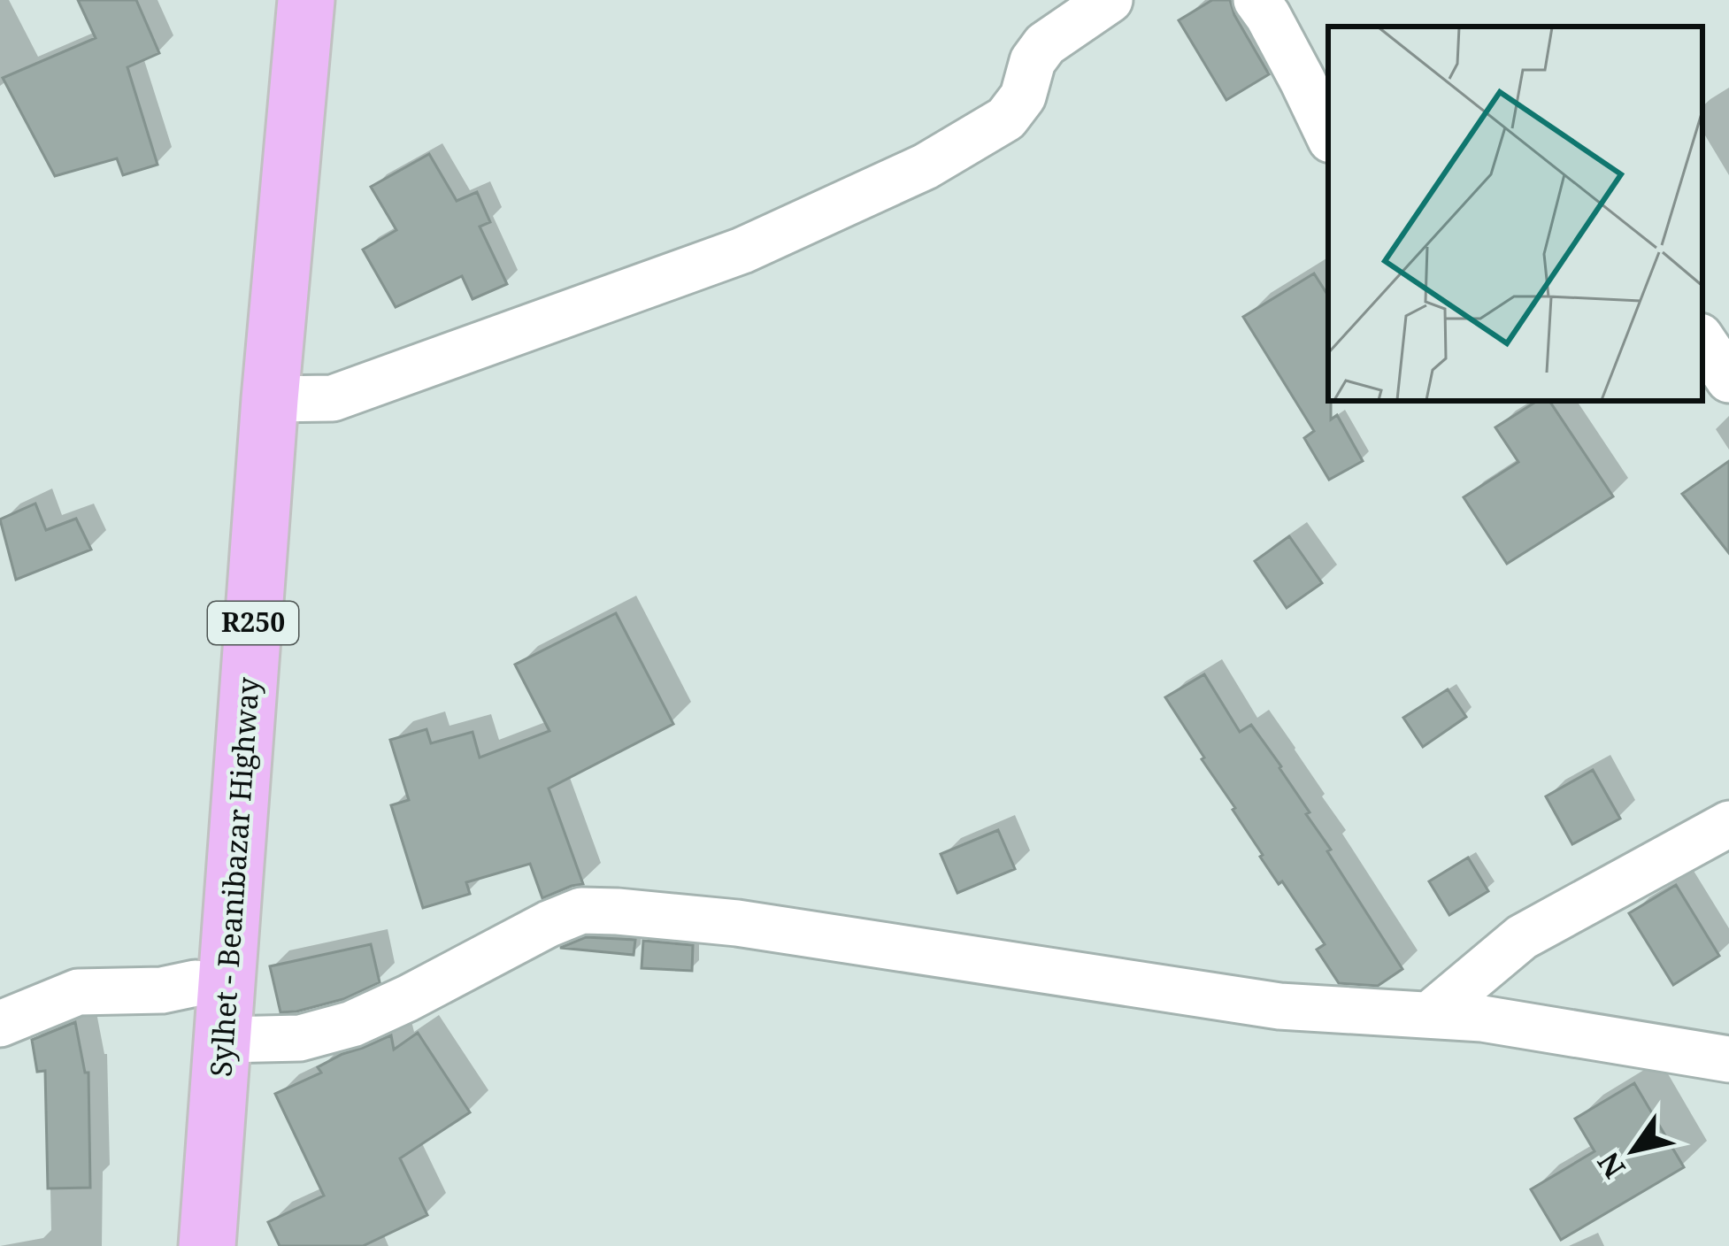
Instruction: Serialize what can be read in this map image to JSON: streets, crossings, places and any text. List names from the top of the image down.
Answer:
{
  "streets": {
    "main road": ["R250", "Sylhet - Beanibazar Highway"]
  },
  "north": "bottom left"
}
